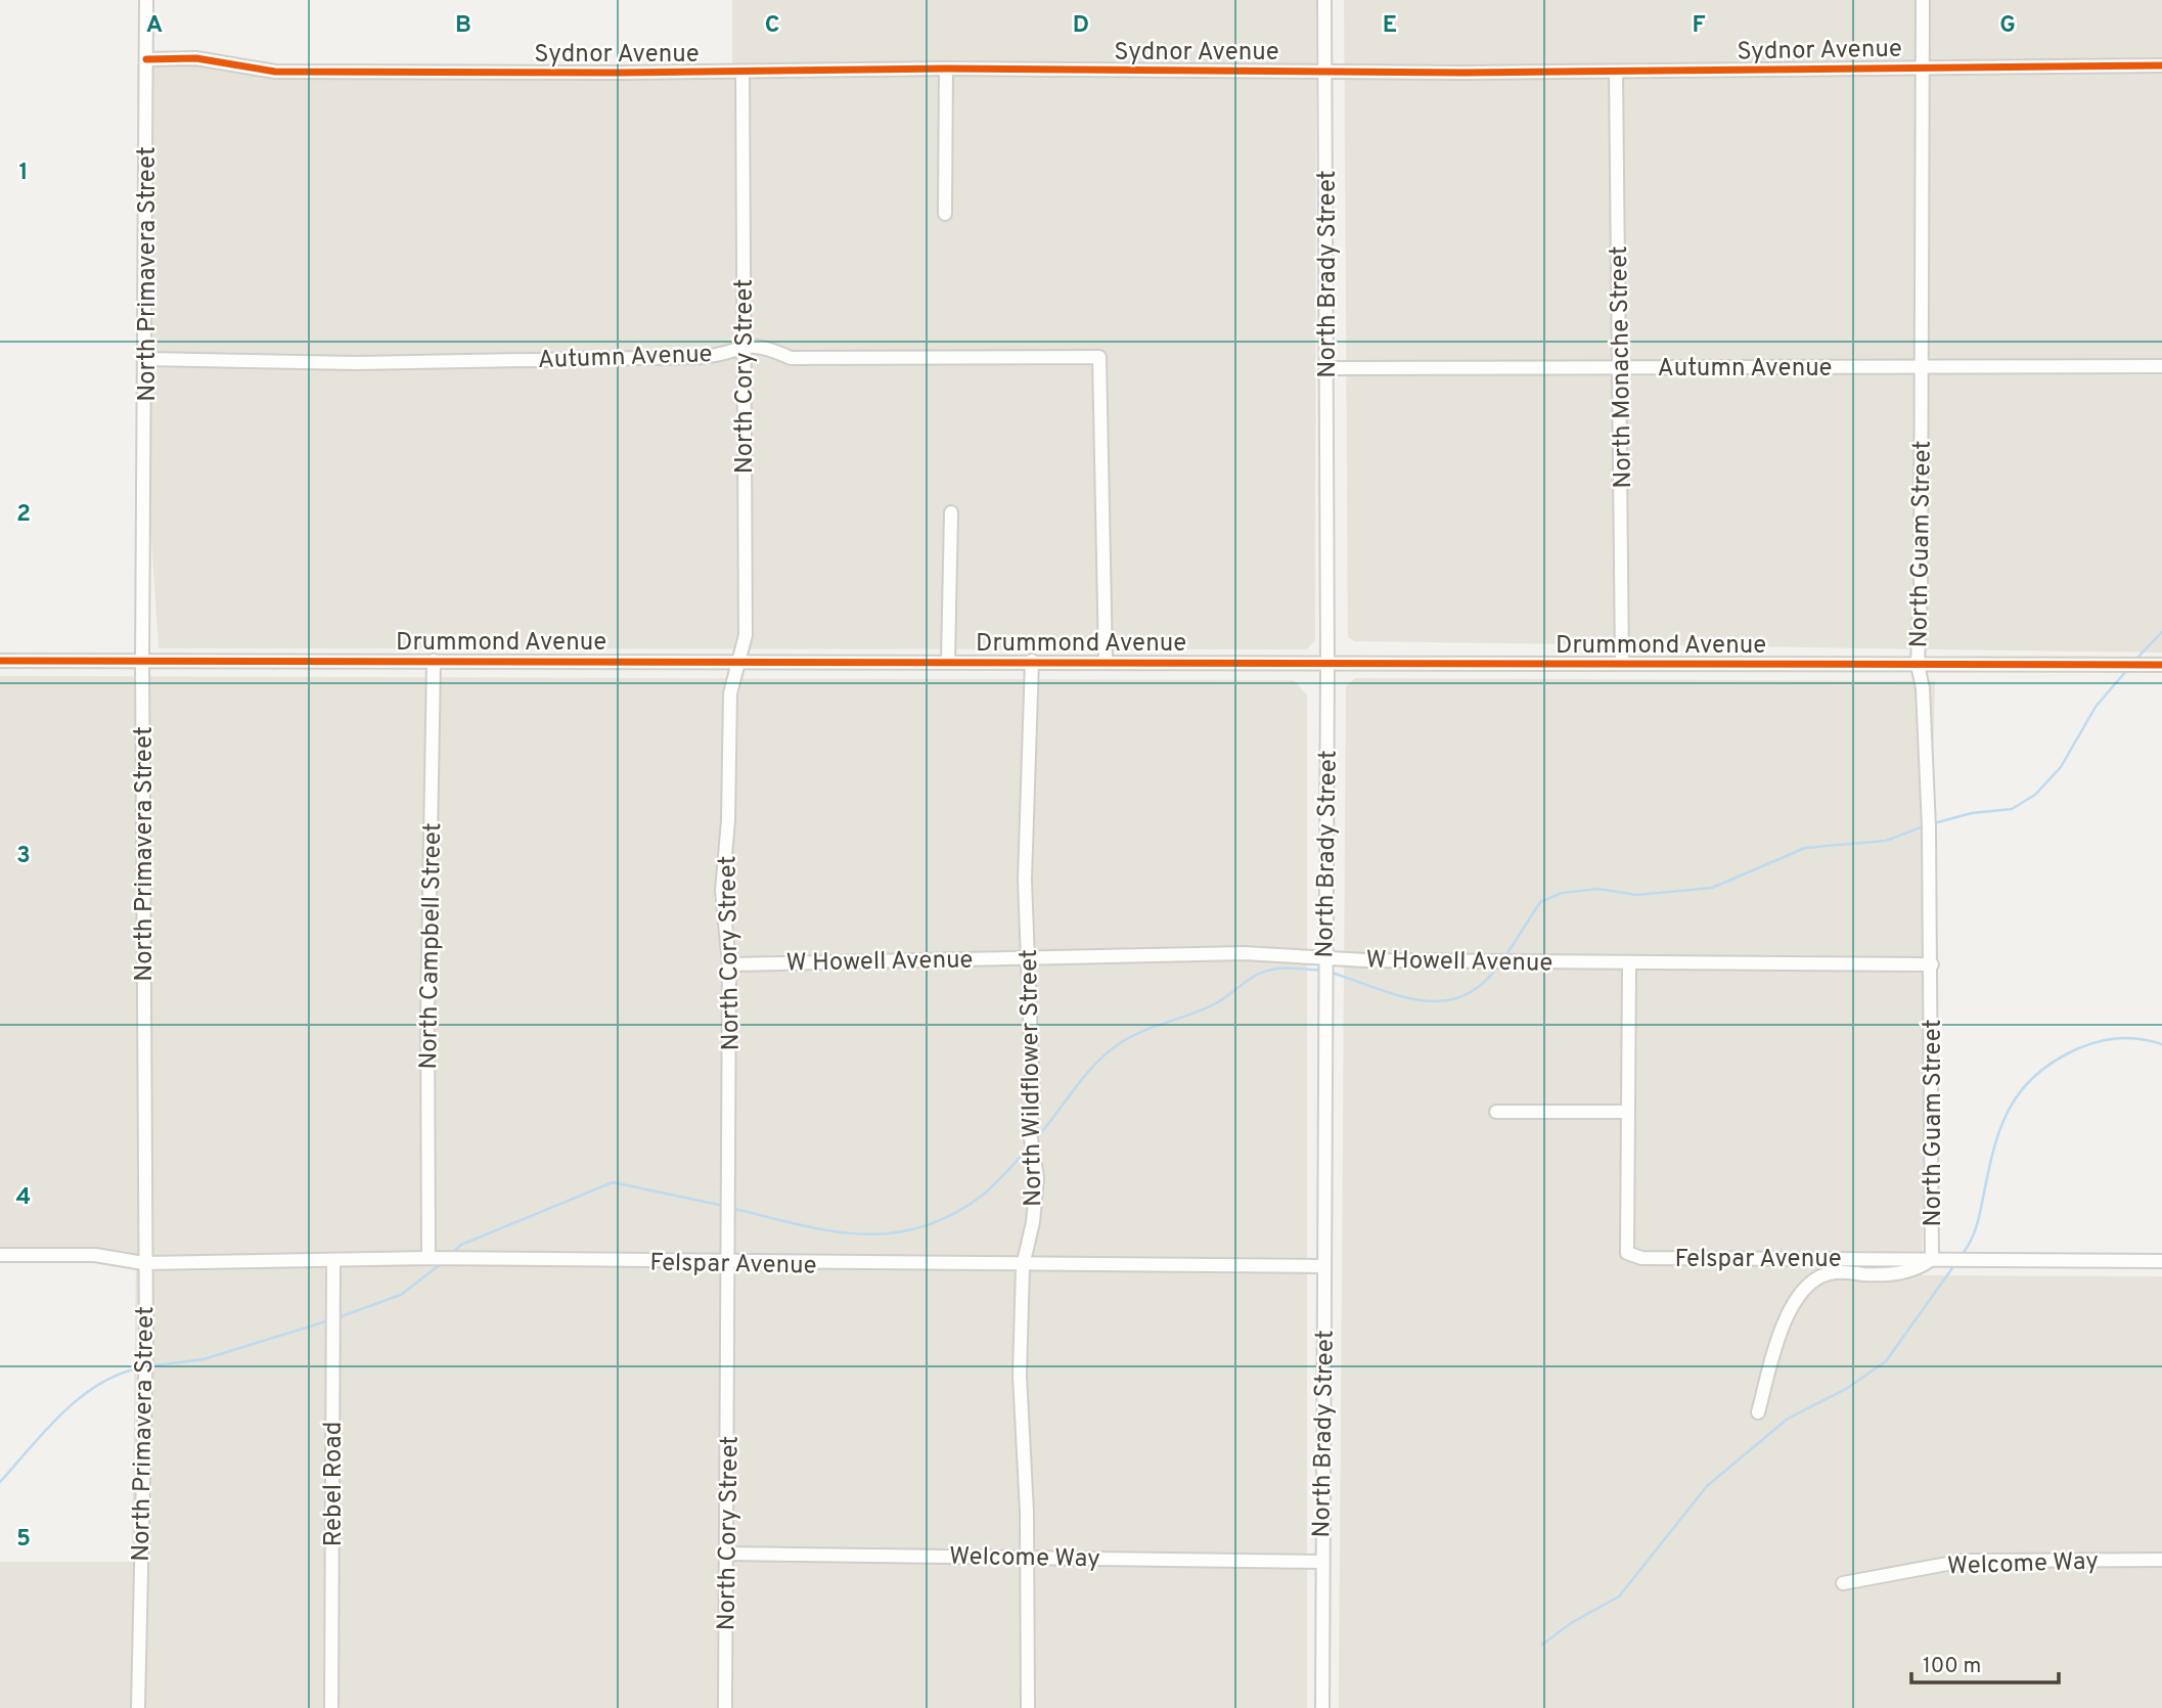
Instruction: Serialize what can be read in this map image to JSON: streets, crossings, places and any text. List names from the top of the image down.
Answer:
{
  "streets": {
    "street": [
      "Sydnor Avenue",
      "North Primavera Street",
      "North Brady Street",
      "Autumn Avenue",
      "North Monache Street",
      "North Cory Street",
      "North Guam Street",
      "Drummond Avenue",
      "North Campbell Street",
      "W Howell Avenue",
      "North Wildflower Street",
      "Felspar Avenue",
      "Rebel Road",
      "Welcome Way"
    ]
  },
  "crossings": [
    ["Sydnor Avenue", "North Primavera Street"],
    ["Sydnor Avenue", "North Brady Street"],
    ["Sydnor Avenue", "North Monache Street"],
    ["Sydnor Avenue", "North Cory Street"],
    ["Sydnor Avenue", "North Guam Street"],
    ["North Primavera Street", "Autumn Avenue"],
    ["North Primavera Street", "Drummond Avenue"],
    ["North Primavera Street", "Felspar Avenue"],
    ["North Brady Street", "Autumn Avenue"],
    ["North Brady Street", "Drummond Avenue"],
    ["North Brady Street", "W Howell Avenue"],
    ["North Brady Street", "Felspar Avenue"],
    ["North Brady Street", "Welcome Way"],
    ["Autumn Avenue", "North Monache Street"],
    ["Autumn Avenue", "North Cory Street"],
    ["Autumn Avenue", "North Guam Street"],
    ["Autumn Avenue", "Drummond Avenue"],
    ["North Monache Street", "Drummond Avenue"],
    ["North Cory Street", "Drummond Avenue"],
    ["North Cory Street", "W Howell Avenue"],
    ["North Cory Street", "Felspar Avenue"],
    ["North Cory Street", "Welcome Way"],
    ["North Guam Street", "Drummond Avenue"],
    ["North Guam Street", "W Howell Avenue"],
    ["North Guam Street", "Felspar Avenue"],
    ["Drummond Avenue", "North Campbell Street"],
    ["Drummond Avenue", "North Wildflower Street"],
    ["North Campbell Street", "Felspar Avenue"],
    ["W Howell Avenue", "North Wildflower Street"],
    ["North Wildflower Street", "Felspar Avenue"],
    ["North Wildflower Street", "Welcome Way"],
    ["Felspar Avenue", "Rebel Road"]
  ],
  "scale_bar": "100 m",
  "grid": {
    "columns": [
      "A",
      "B",
      "C",
      "D",
      "E",
      "F",
      "G"
    ],
    "rows": [
      "1",
      "2",
      "3",
      "4",
      "5"
    ]
  }
}
